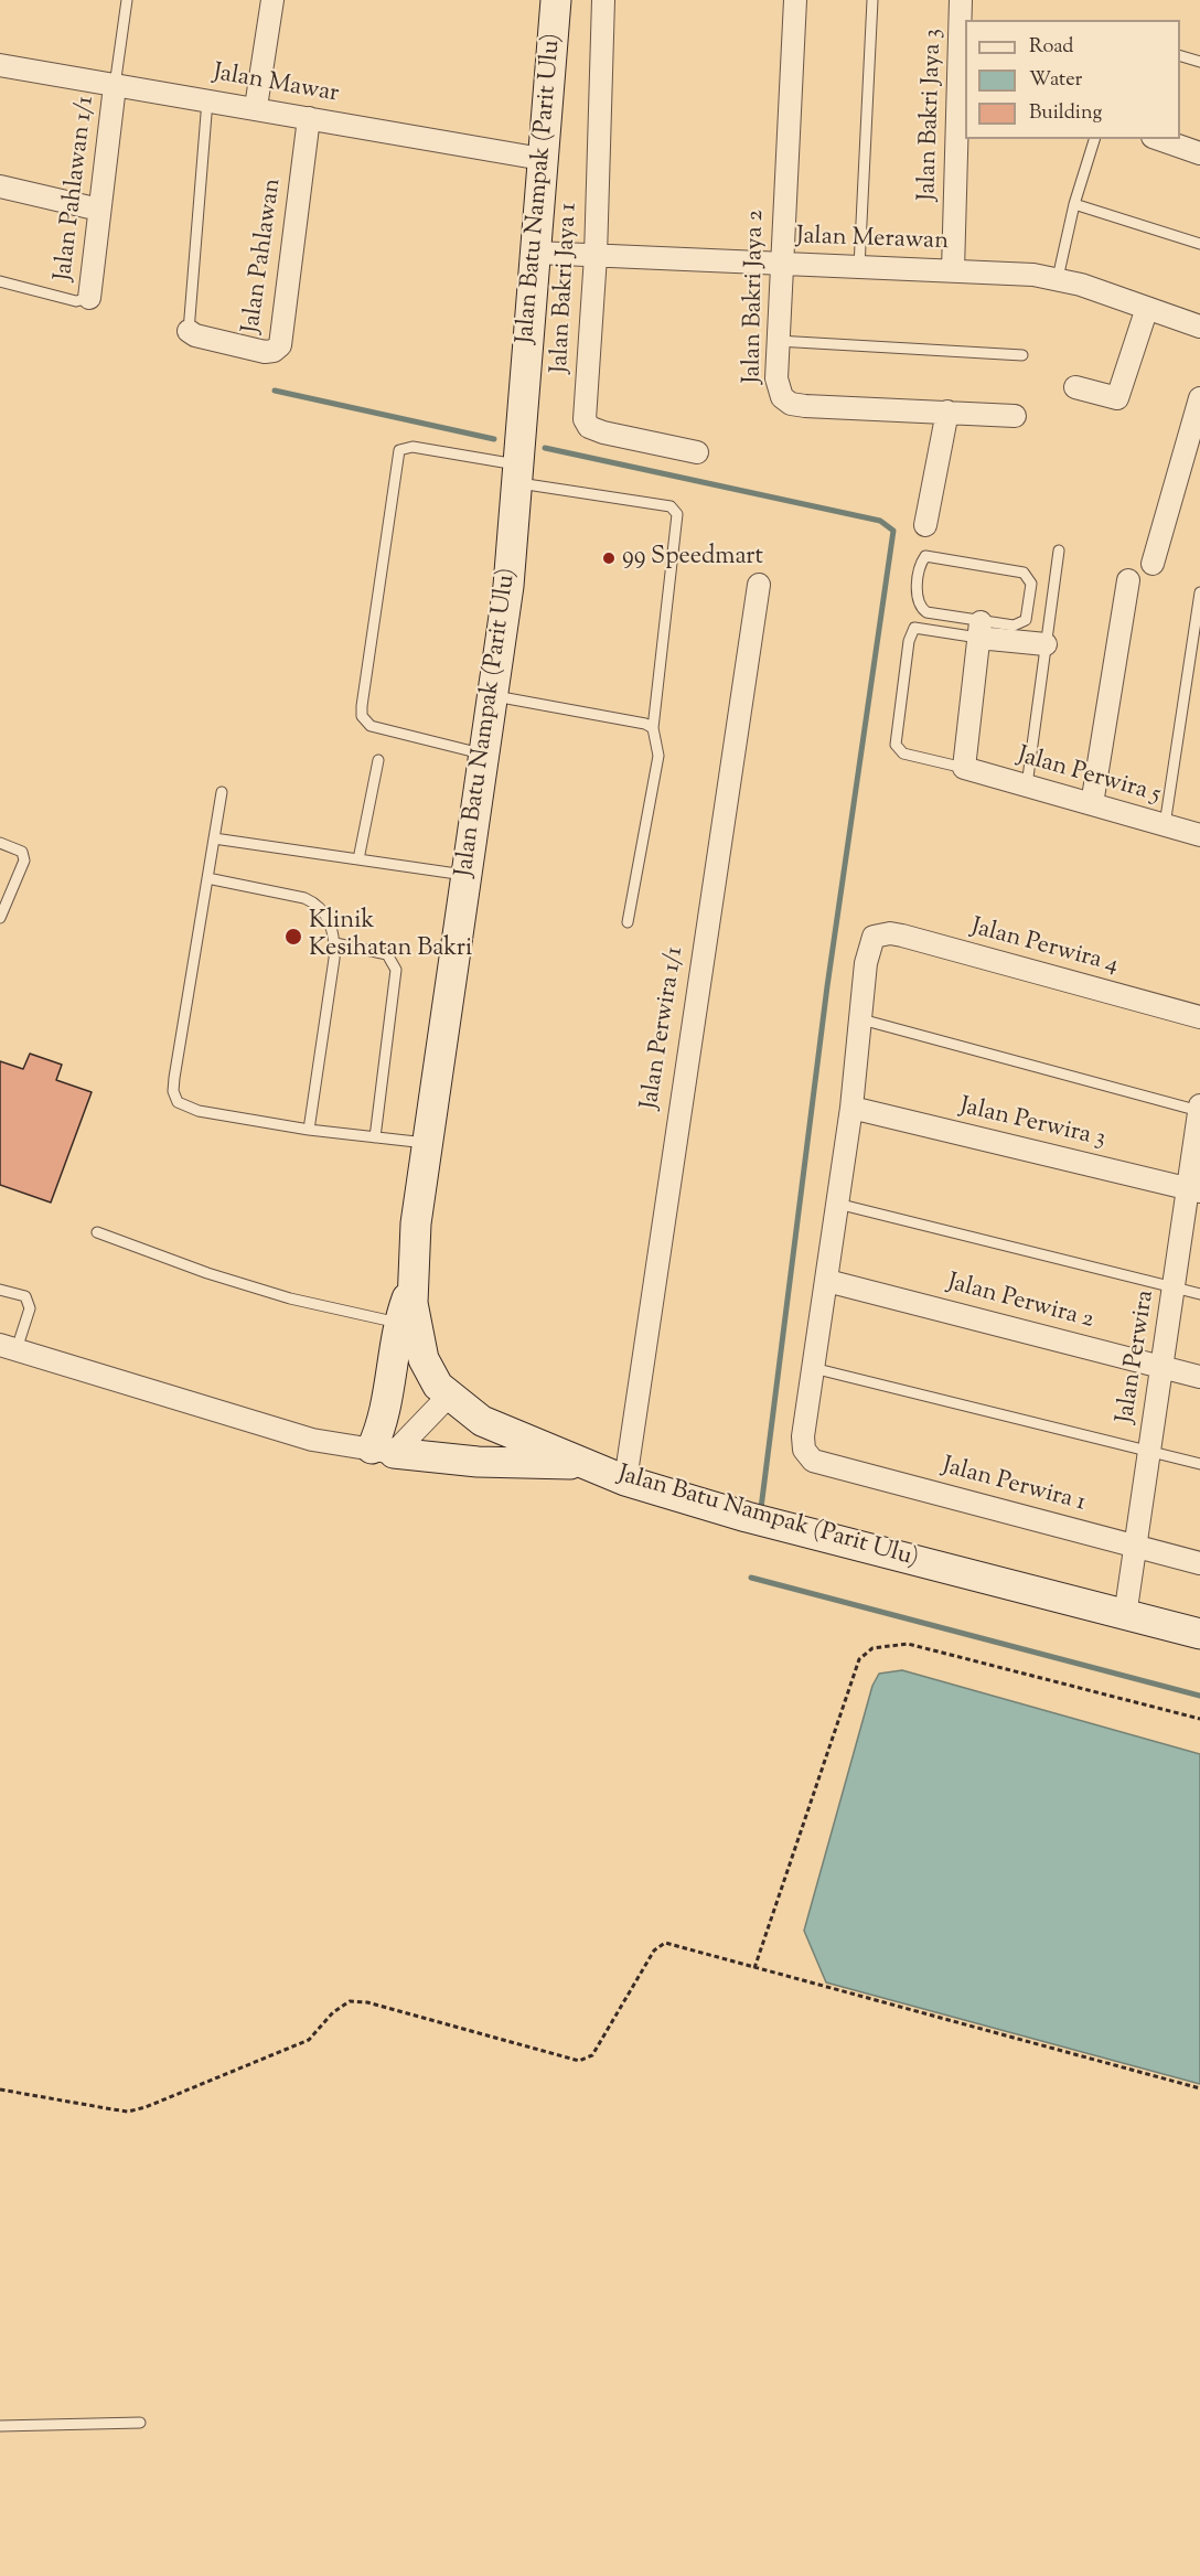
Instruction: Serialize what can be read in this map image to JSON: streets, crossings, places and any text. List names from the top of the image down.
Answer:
{
  "streets": {
    "street": [
      "Jalan Mawar",
      "Jalan Bakri Jaya 3",
      "Jalan Pahlawan 1/1",
      "Jalan Batu Nampak (Parit Ulu)",
      "Jalan Merawan",
      "Jalan Pahlawan",
      "Jalan Bakri Jaya 1",
      "Jalan Bakri Jaya 2",
      "Jalan Perwira 5",
      "Jalan Perwira 4",
      "Jalan Perwira 1/1",
      "Jalan Perwira 3",
      "Jalan Perwira 2",
      "Jalan Perwira",
      "Jalan Perwira 1"
    ]
  },
  "crossings": [
    ["Jalan Mawar", "Jalan Pahlawan 1/1"],
    ["Jalan Mawar", "Jalan Batu Nampak (Parit Ulu)"],
    ["Jalan Mawar", "Jalan Pahlawan"],
    ["Jalan Bakri Jaya 3", "Jalan Merawan"],
    ["Jalan Batu Nampak (Parit Ulu)", "Jalan Merawan"],
    ["Jalan Batu Nampak (Parit Ulu)", "Jalan Perwira 1/1"],
    ["Jalan Batu Nampak (Parit Ulu)", "Jalan Perwira"],
    ["Jalan Merawan", "Jalan Bakri Jaya 1"],
    ["Jalan Merawan", "Jalan Bakri Jaya 2"],
    ["Jalan Perwira 3", "Jalan Perwira"],
    ["Jalan Perwira 2", "Jalan Perwira"],
    ["Jalan Perwira", "Jalan Perwira 1"]
  ],
  "places": ["99 Speedmart", "Klinik Kesihatan Bakri"],
  "legend": ["Road", "Water", "Building"]
}
